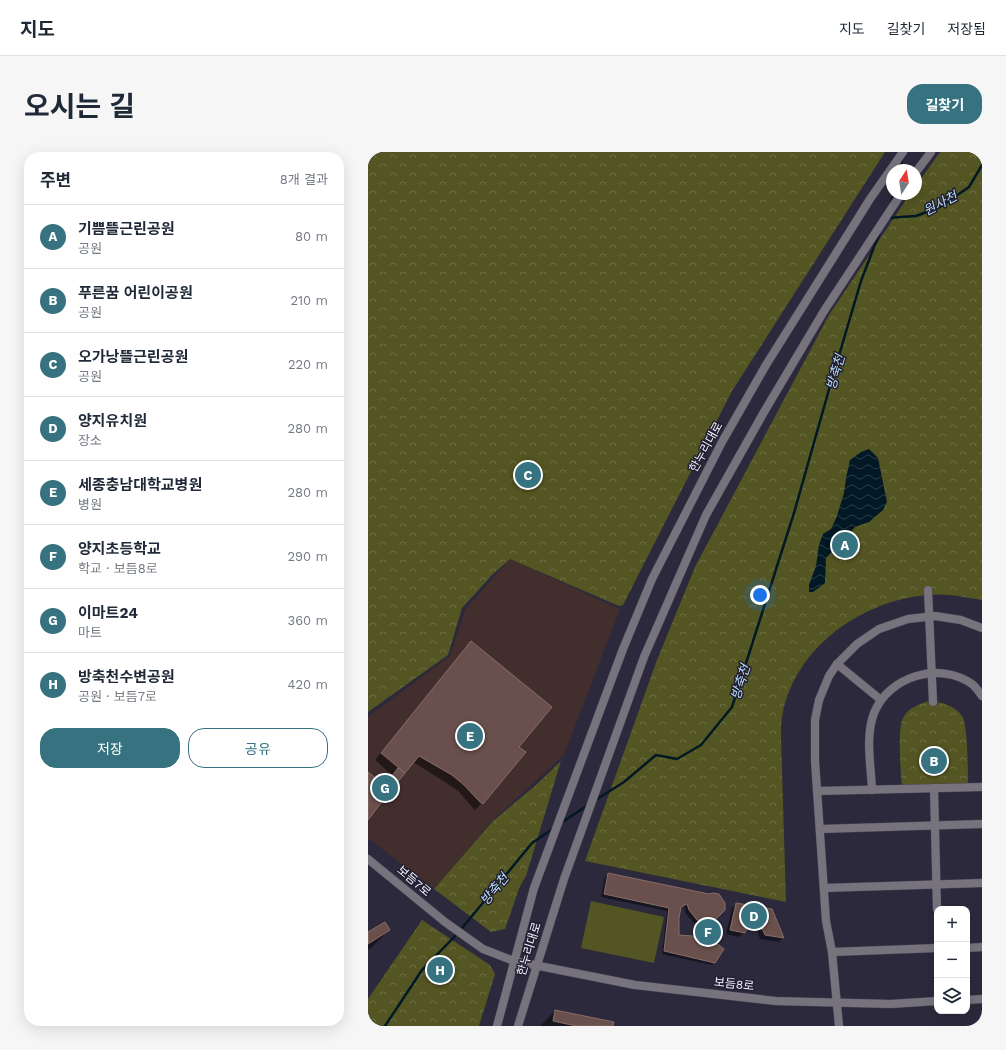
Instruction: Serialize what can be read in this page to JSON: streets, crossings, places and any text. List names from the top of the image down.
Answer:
{
  "streets": {
    "street": ["한누리대로", "보듬7로", "보듬8로"]
  },
  "crossings": [
    ["한누리대로", "보듬7로"],
    ["한누리대로", "보듬8로"]
  ],
  "water": ["원사천", "방축천"],
  "north": "top",
  "page": {
    "header": "지도",
    "nav": ["지도", "길찾기", "저장됨"],
    "title": "오시는 길",
    "buttons": [
      "길찾기",
      ["저장", "공유"]
    ],
    "heading": ["주변", "8개 결과"],
    "list": [
      {
        "mark": "A",
        "name": "기쁨뜰근린공원",
        "note": "공원",
        "value": "80 m"
      },
      {
        "mark": "B",
        "name": "푸른꿈 어린이공원",
        "note": "공원",
        "value": "210 m"
      },
      {
        "mark": "C",
        "name": "오가낭뜰근린공원",
        "note": "공원",
        "value": "220 m"
      },
      {
        "mark": "D",
        "name": "양지유치원",
        "note": "장소",
        "value": "280 m"
      },
      {
        "mark": "E",
        "name": "세종충남대학교병원",
        "note": "병원",
        "value": "280 m"
      },
      {
        "mark": "F",
        "name": "양지초등학교",
        "note": "학교 · 보듬8로",
        "value": "290 m"
      },
      {
        "mark": "G",
        "name": "이마트24",
        "note": "마트",
        "value": "360 m"
      },
      {
        "mark": "H",
        "name": "방축천수변공원",
        "note": "공원 · 보듬7로",
        "value": "420 m"
      }
    ],
    "pins": [
      "C",
      "A",
      "E",
      "B",
      "G",
      "D",
      "F",
      "H"
    ],
    "map_buttons": ["+", "−"]
  }
}
